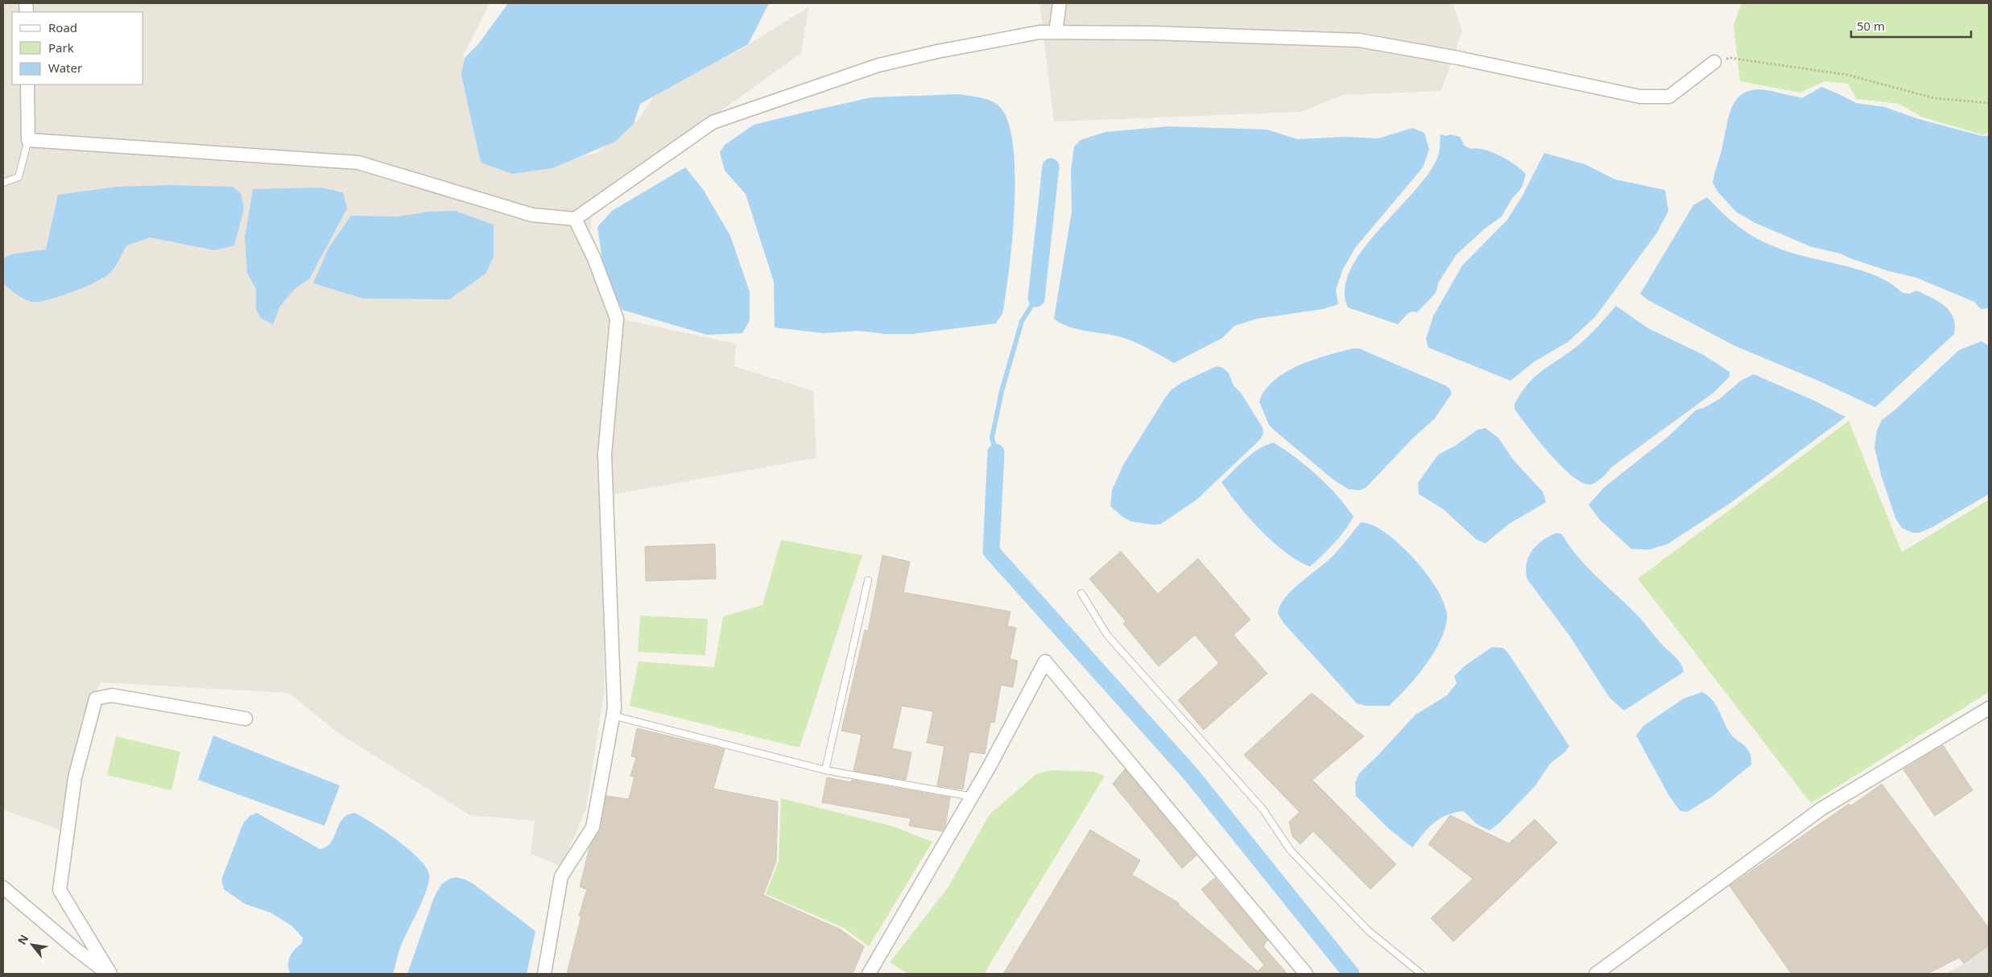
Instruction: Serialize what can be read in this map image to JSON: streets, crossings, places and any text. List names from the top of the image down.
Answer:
{
  "legend": ["Road", "Park", "Water"],
  "scale_bar": "50 m",
  "north": "top left"
}
